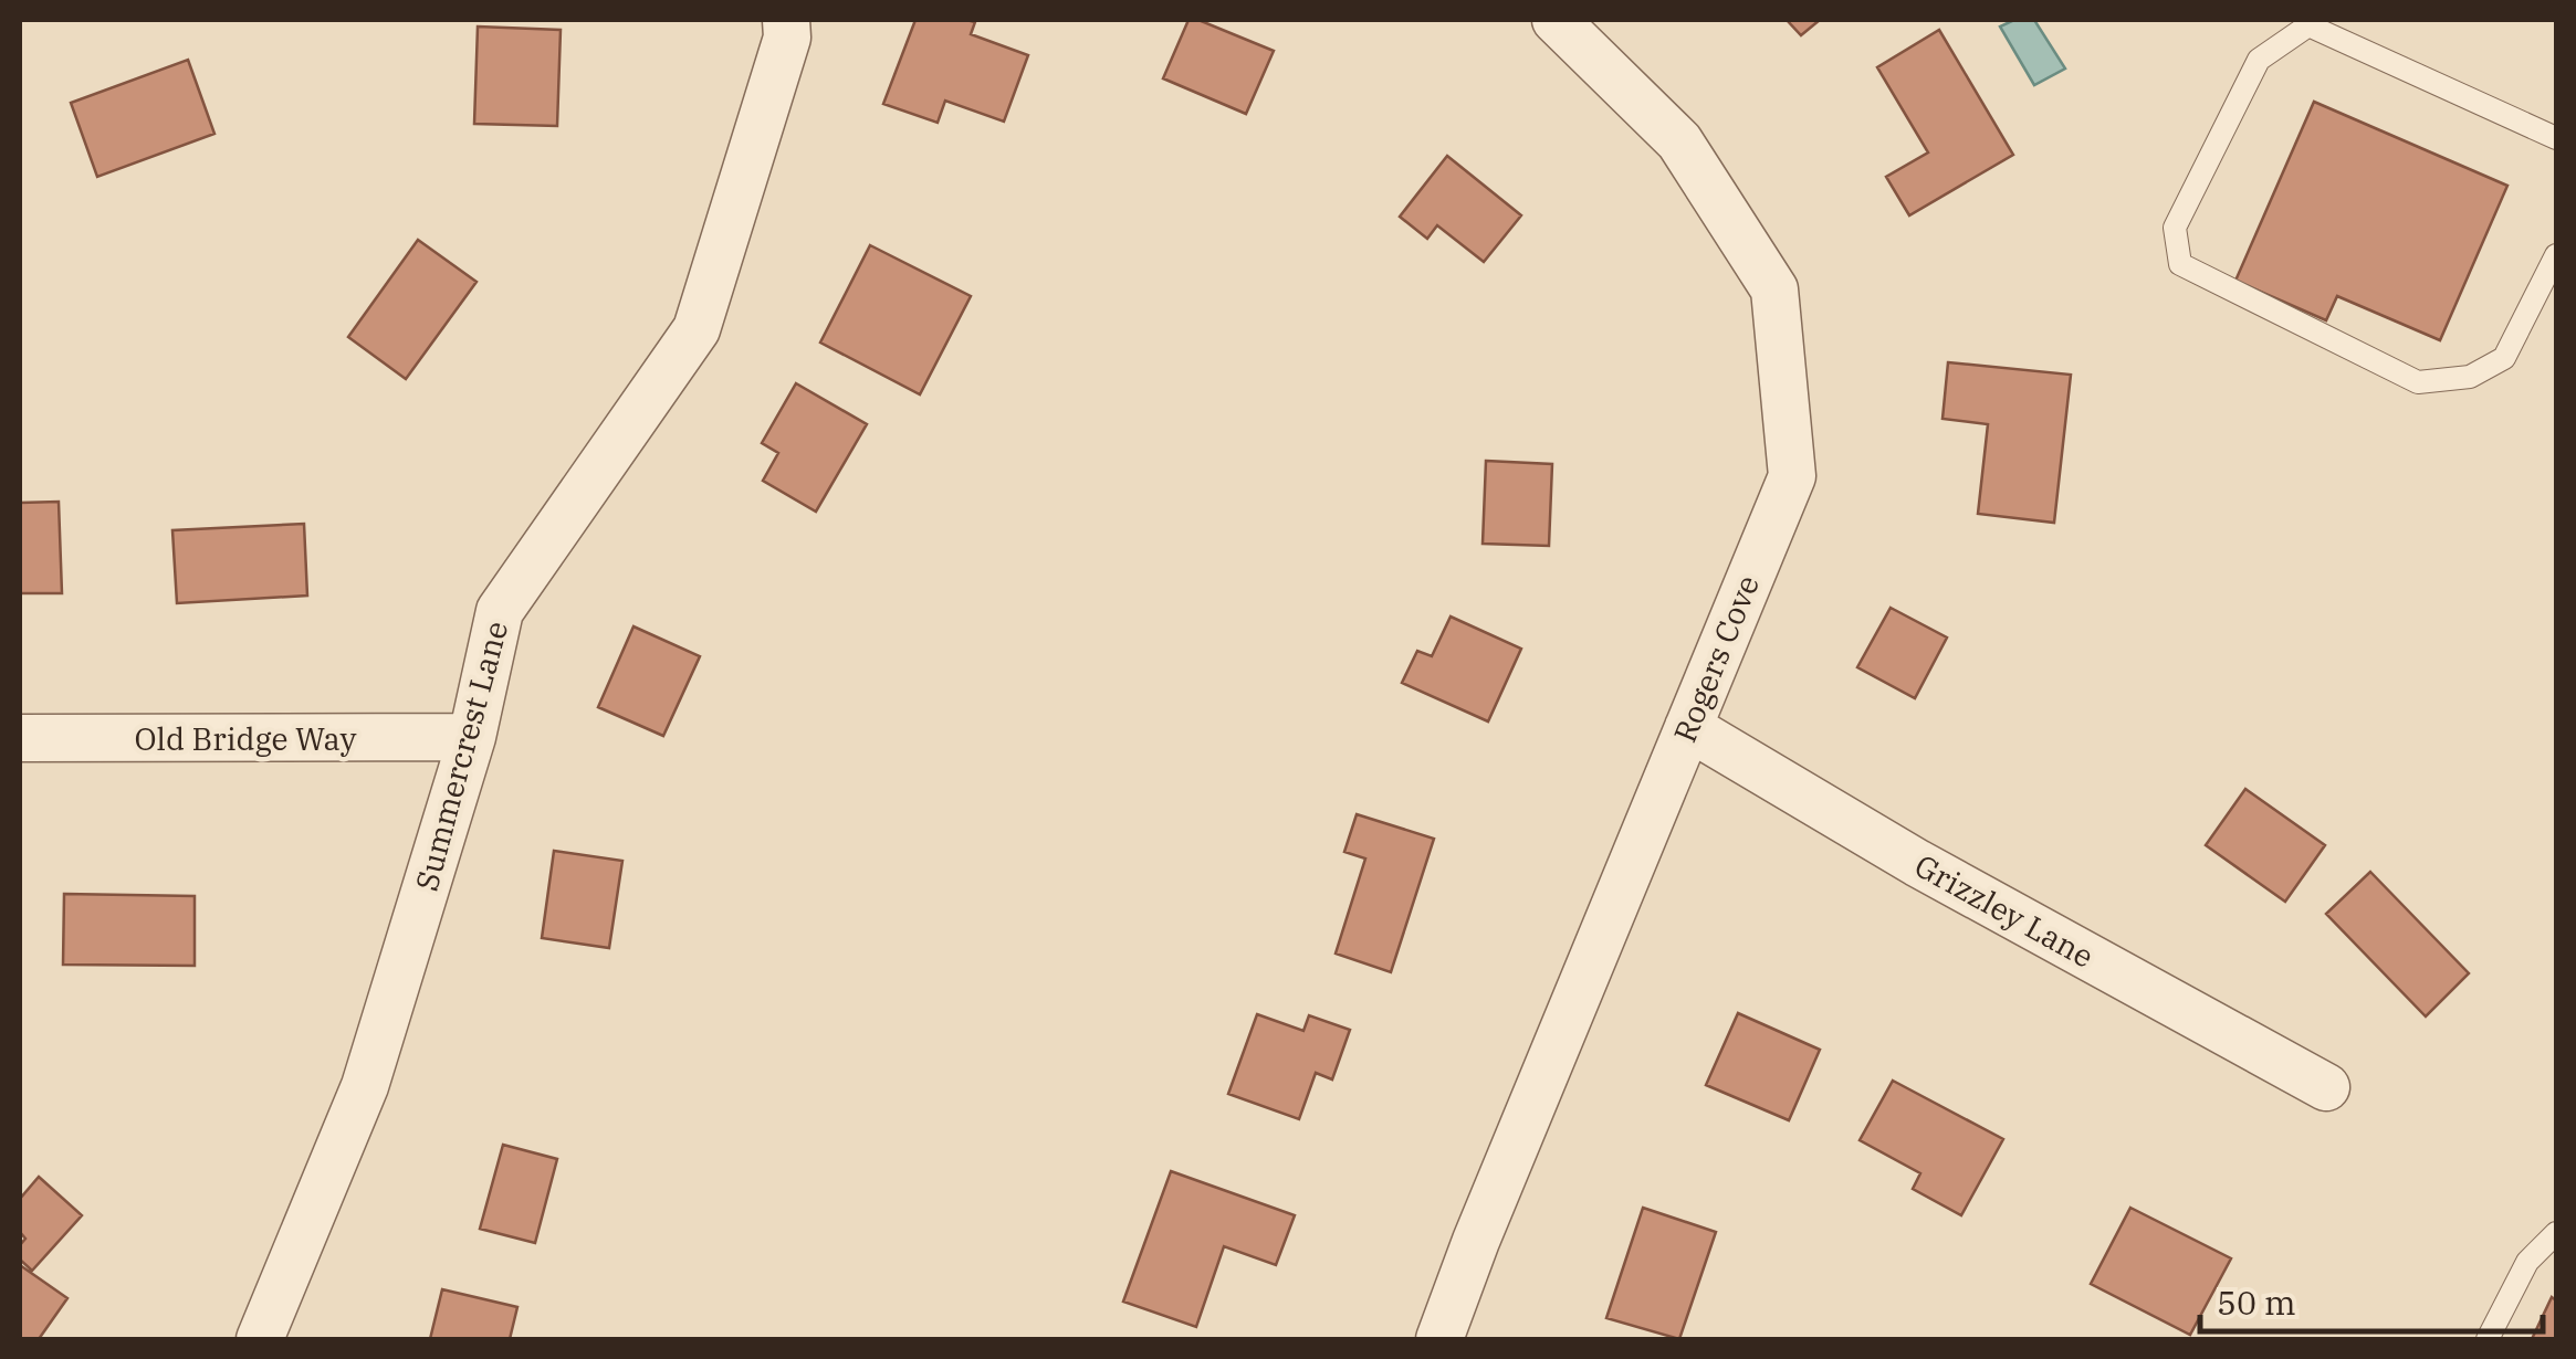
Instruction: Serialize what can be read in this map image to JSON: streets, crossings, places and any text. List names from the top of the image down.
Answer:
{
  "streets": {
    "street": [
      "Rogers Cove",
      "Old Bridge Way",
      "Summercrest Lane",
      "Grizzley Lane"
    ]
  },
  "crossings": [
    ["Rogers Cove", "Grizzley Lane"],
    ["Old Bridge Way", "Summercrest Lane"]
  ],
  "scale_bar": "50 m"
}
